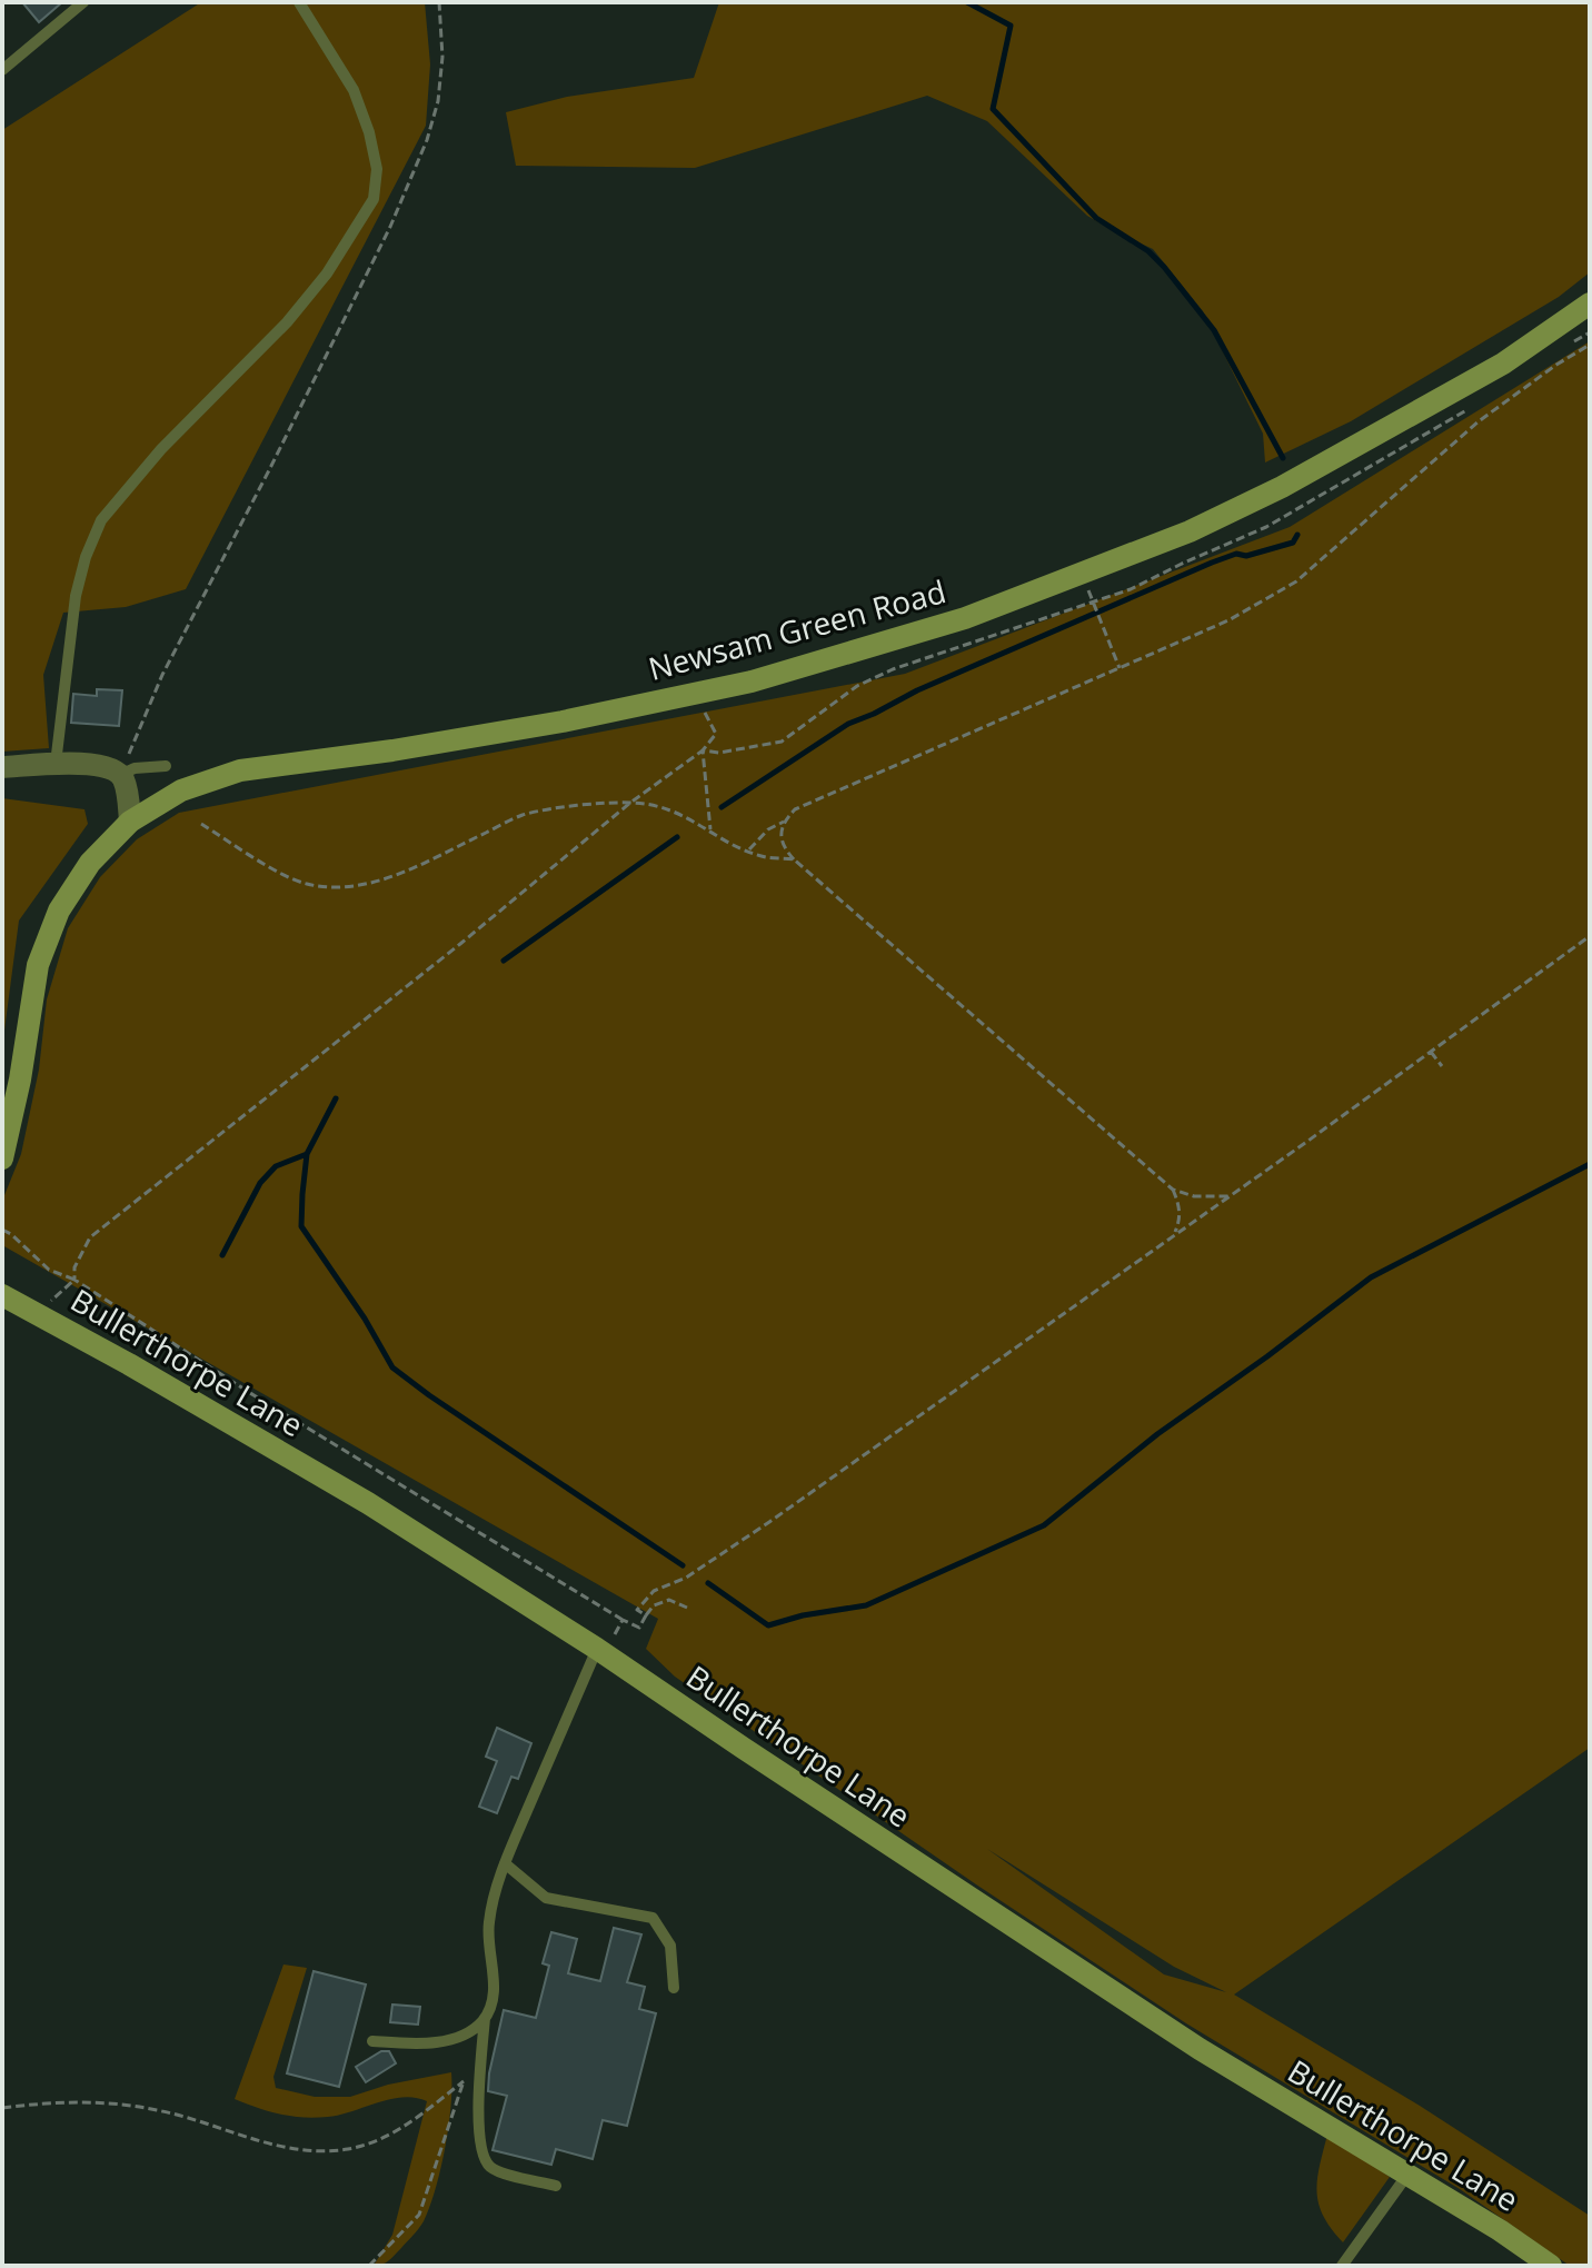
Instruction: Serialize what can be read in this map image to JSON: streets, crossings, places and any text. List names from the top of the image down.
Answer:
{
  "streets": {
    "street": ["Newsam Green Road", "Bullerthorpe Lane"]
  }
}
